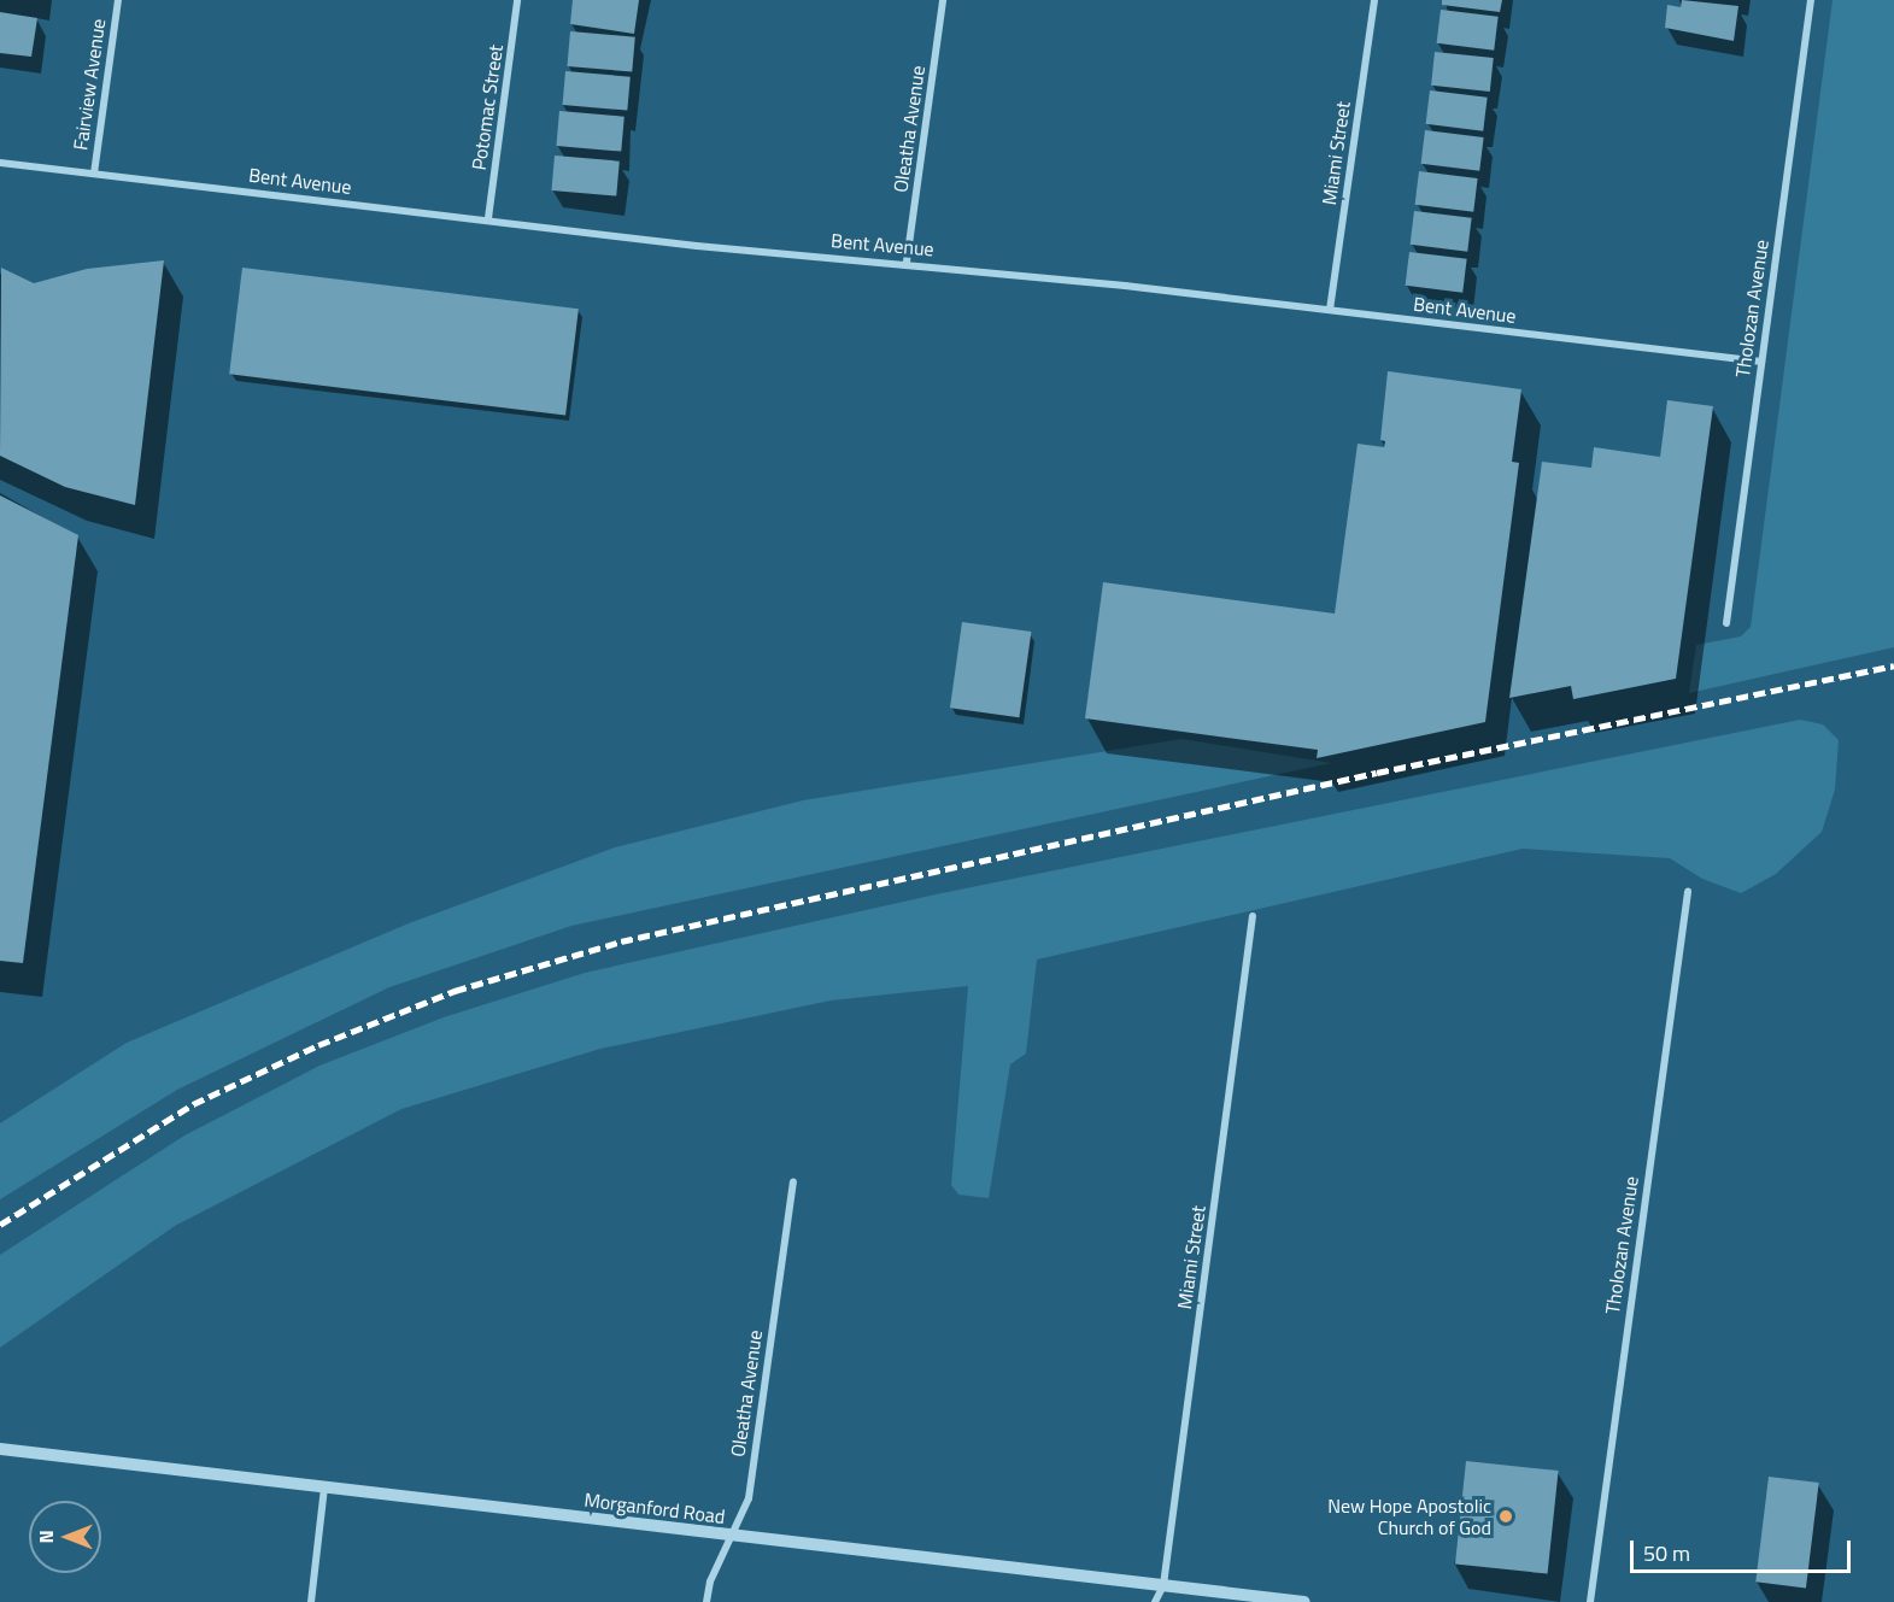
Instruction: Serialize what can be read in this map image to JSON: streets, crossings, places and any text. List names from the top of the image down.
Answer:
{
  "streets": {
    "street": [
      "Fairview Avenue",
      "Potomac Street",
      "Oleatha Avenue",
      "Miami Street",
      "Bent Avenue",
      "Tholozan Avenue",
      "Morganford Road"
    ]
  },
  "crossings": [
    ["Fairview Avenue", "Bent Avenue"],
    ["Potomac Street", "Bent Avenue"],
    ["Oleatha Avenue", "Bent Avenue"],
    ["Oleatha Avenue", "Morganford Road"],
    ["Miami Street", "Bent Avenue"],
    ["Miami Street", "Morganford Road"],
    ["Bent Avenue", "Tholozan Avenue"]
  ],
  "places": ["New Hope Apostolic Church of God"],
  "scale_bar": "50 m",
  "north": "left"
}
